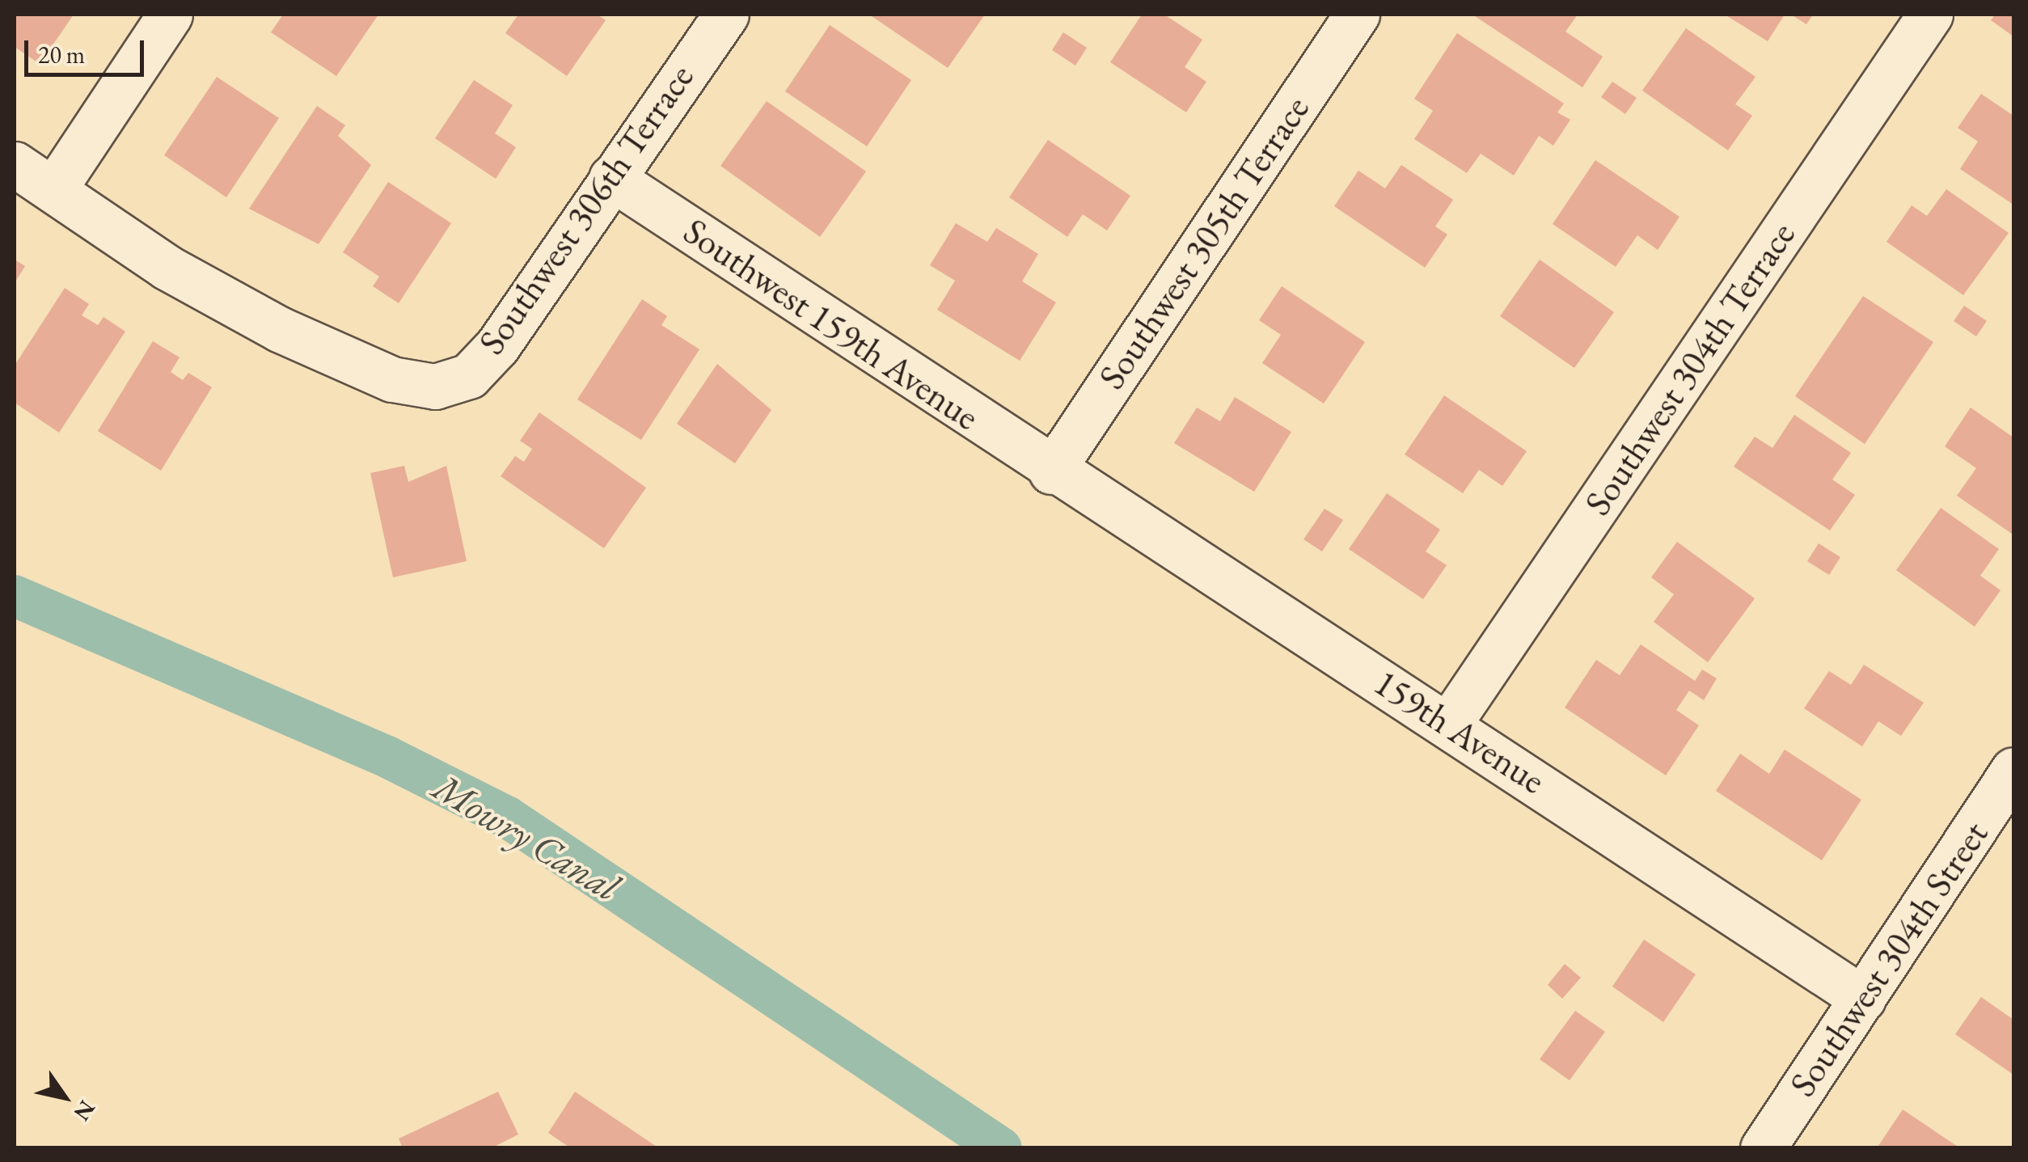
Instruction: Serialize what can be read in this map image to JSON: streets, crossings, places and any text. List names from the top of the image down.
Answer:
{
  "streets": {
    "street": [
      "Southwest 306th Terrace",
      "Southwest 305th Terrace",
      "Southwest 159th Avenue",
      "Southwest 304th Terrace",
      "159th Avenue",
      "Southwest 304th Street"
    ]
  },
  "crossings": [
    ["Southwest 306th Terrace", "Southwest 159th Avenue"],
    ["Southwest 305th Terrace", "Southwest 159th Avenue"],
    ["Southwest 305th Terrace", "159th Avenue"],
    ["Southwest 159th Avenue", "159th Avenue"],
    ["Southwest 304th Terrace", "159th Avenue"],
    ["159th Avenue", "Southwest 304th Street"]
  ],
  "water": ["Mowry Canal"],
  "scale_bar": "20 m",
  "north": "bottom right"
}
